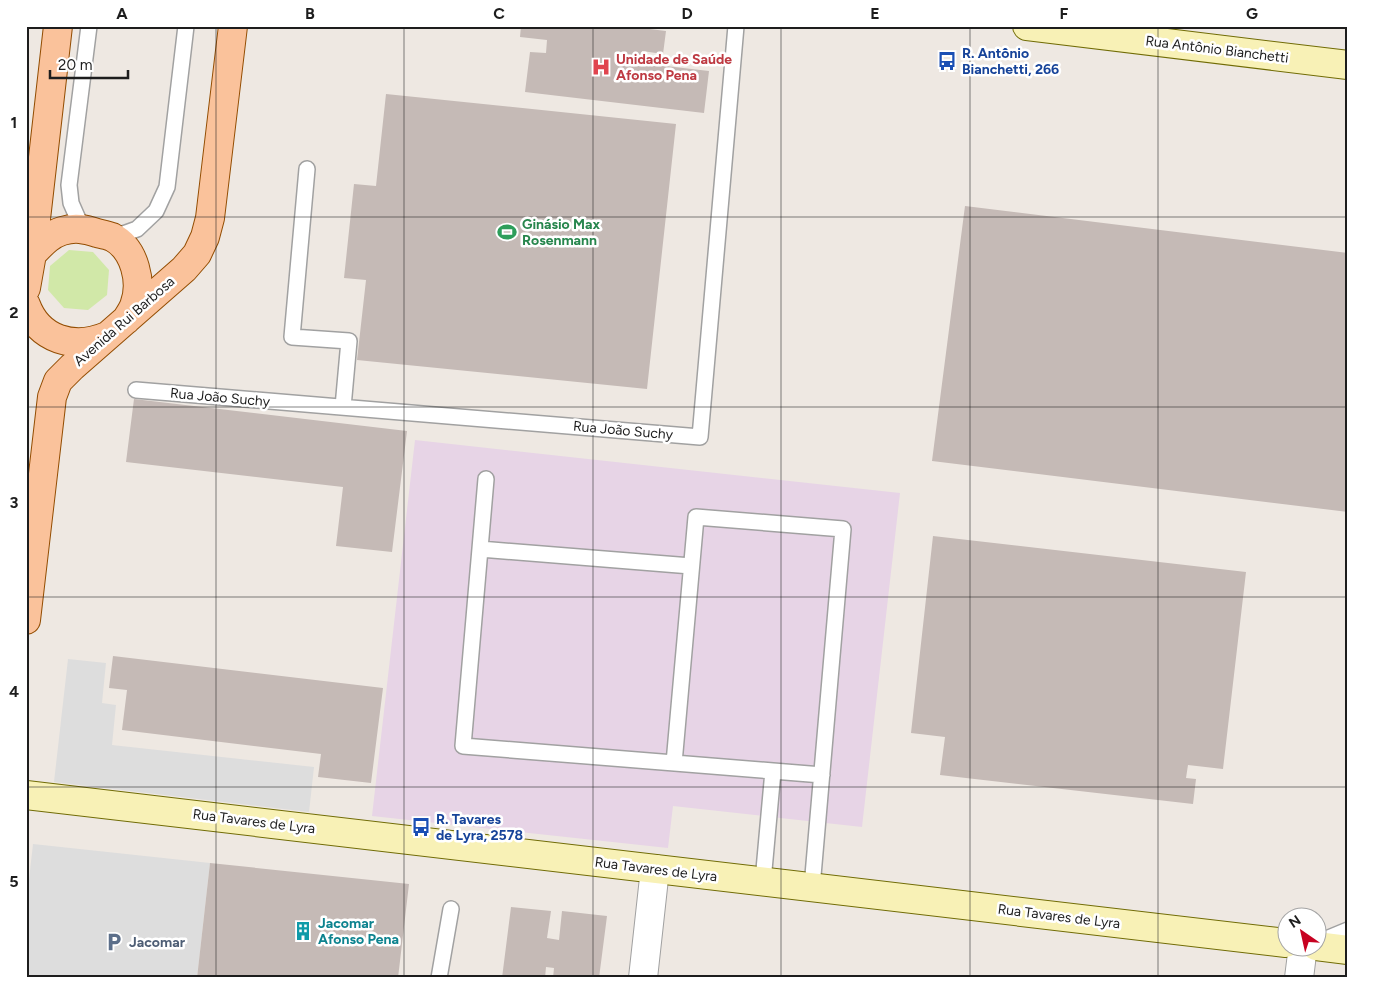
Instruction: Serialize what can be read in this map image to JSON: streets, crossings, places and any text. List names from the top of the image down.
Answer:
{
  "streets": {
    "main road": ["Rua Antônio Bianchetti", "Avenida Rui Barbosa", "Rua Tavares de Lyra"],
    "lane": ["Rua João Suchy"]
  },
  "places": {
    "bus stop": ["R. Antônio Bianchetti, 266", "R. Tavares de Lyra, 2578"],
    "hospital": ["Unidade de Saúde Afonso Pena"],
    "sports": ["Ginásio Max Rosenmann"],
    "building": ["Jacomar Afonso Pena"],
    "parking": ["Jacomar"]
  },
  "scale_bar": "20 m",
  "north": "top left",
  "grid": {
    "columns": [
      "A",
      "B",
      "C",
      "D",
      "E",
      "F",
      "G"
    ],
    "rows": [
      "1",
      "2",
      "3",
      "4",
      "5"
    ]
  }
}
